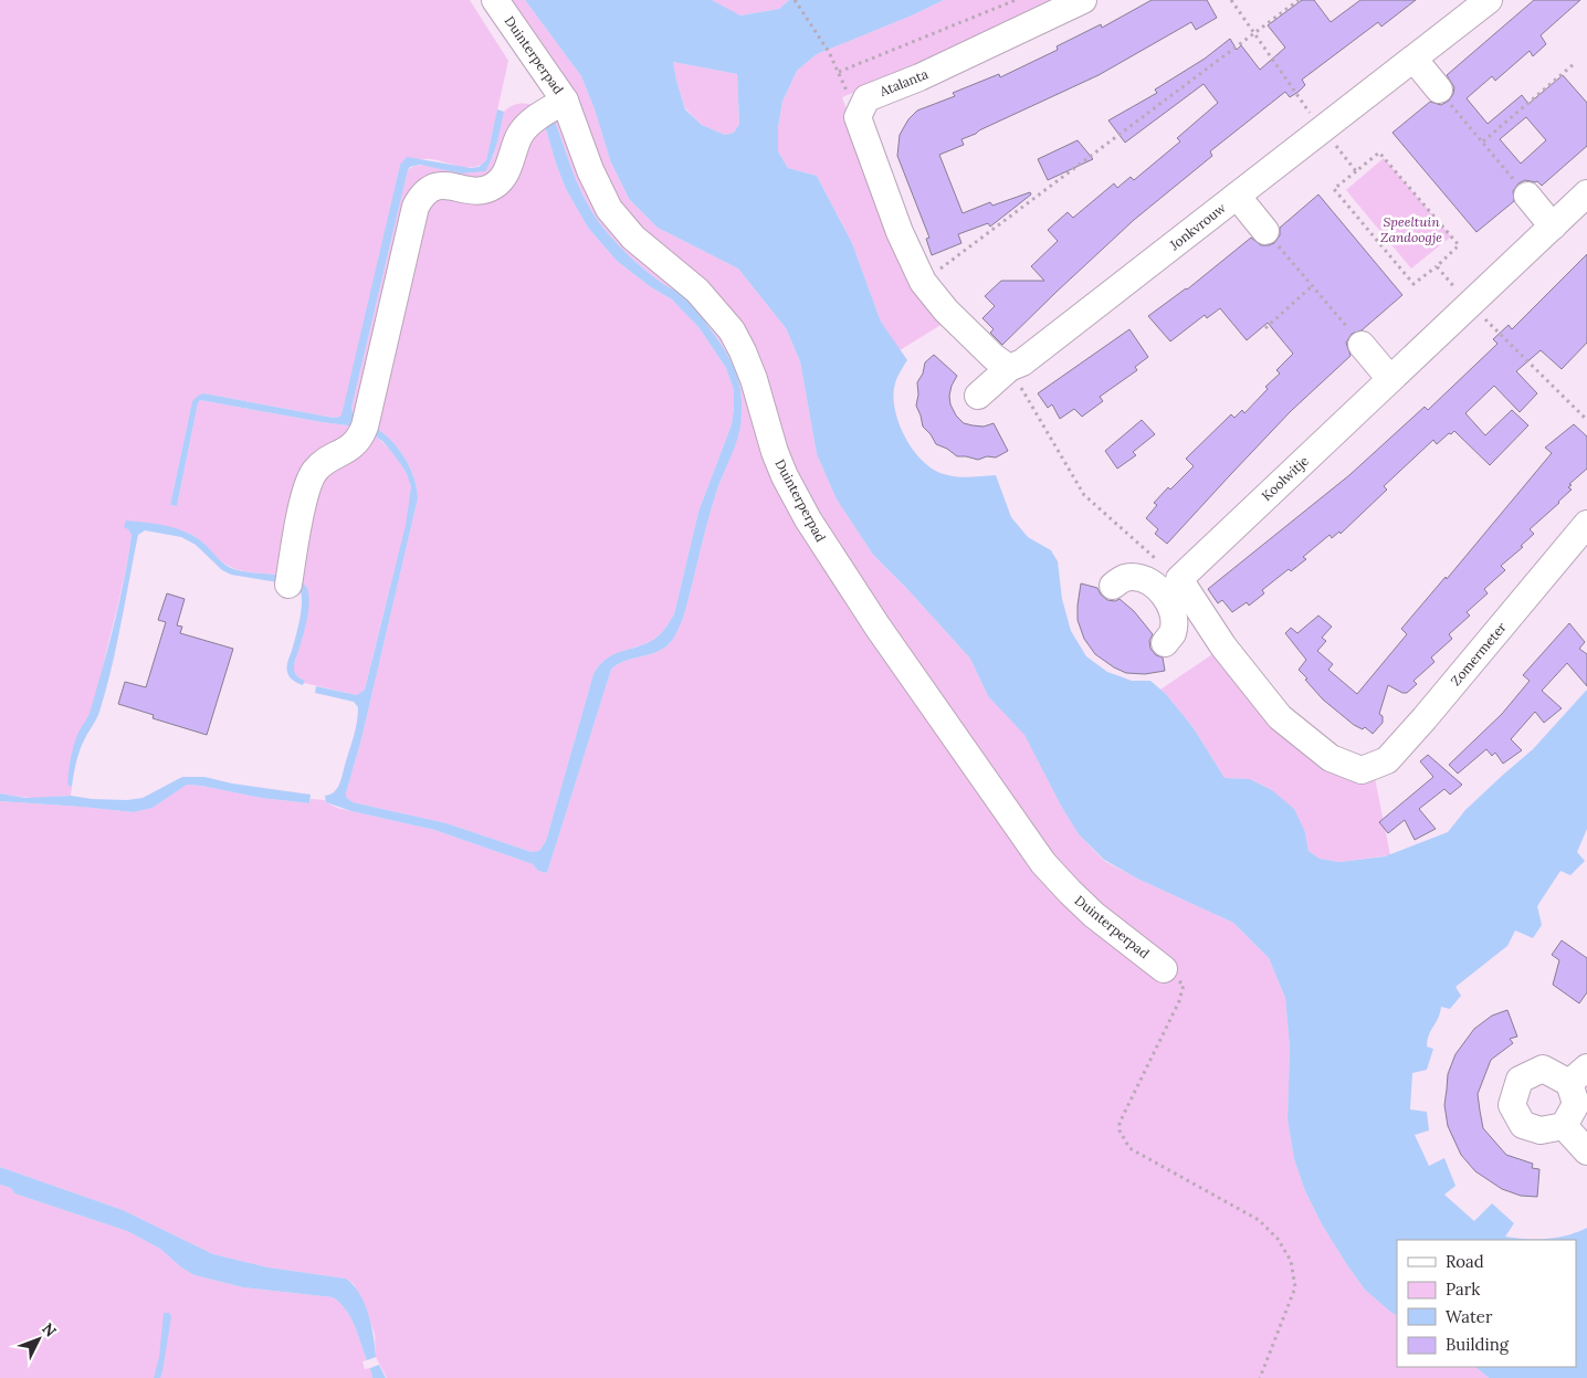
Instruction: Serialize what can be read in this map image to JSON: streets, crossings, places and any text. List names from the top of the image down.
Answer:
{
  "streets": {
    "street": [
      "Duinterperpad",
      "Atalanta",
      "Jonkvrouw",
      "Koolwitje",
      "Zomermeter"
    ]
  },
  "crossings": [
    ["Koolwitje", "Zomermeter"]
  ],
  "parks": ["Speeltuin Zandoogje"],
  "legend": [
    "Road",
    "Park",
    "Water",
    "Building"
  ],
  "north": "top right"
}
